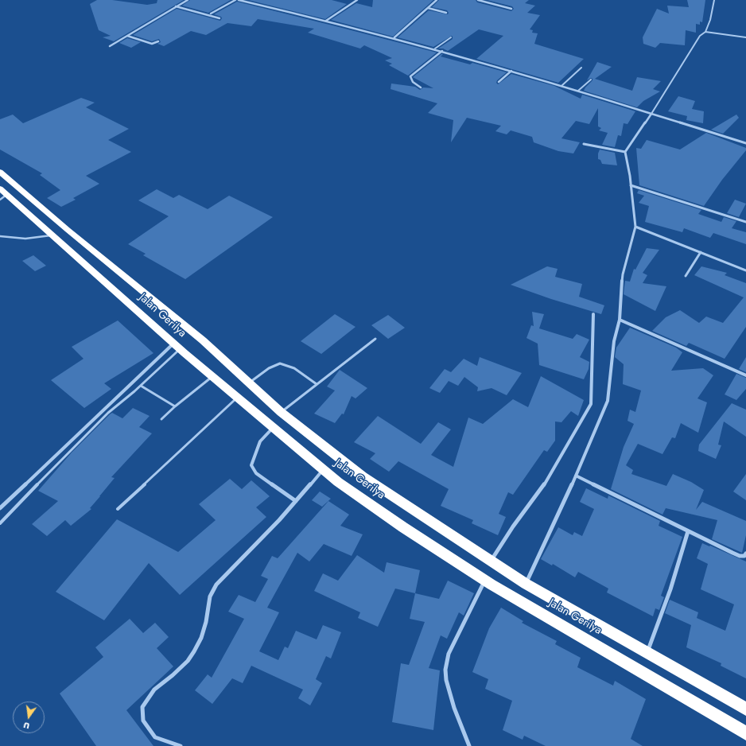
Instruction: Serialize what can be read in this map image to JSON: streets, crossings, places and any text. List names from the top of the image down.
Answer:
{
  "streets": {
    "highway": ["Jalan Gerilya"]
  },
  "north": "bottom"
}
